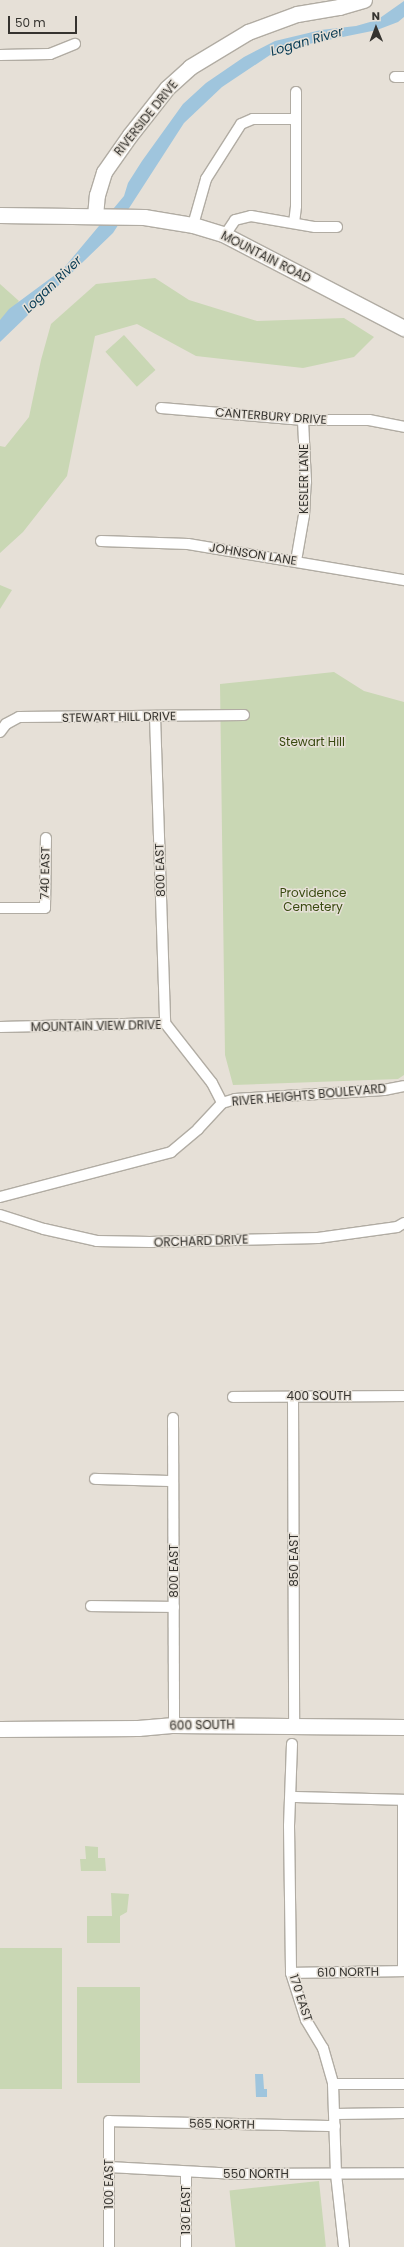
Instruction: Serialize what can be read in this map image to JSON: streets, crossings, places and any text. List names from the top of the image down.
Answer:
{
  "streets": {
    "street": [
      "RIVERSIDE DRIVE",
      "MOUNTAIN ROAD",
      "CANTERBURY DRIVE",
      "KESLER LANE",
      "JOHNSON LANE",
      "STEWART HILL DRIVE",
      "800 EAST",
      "740 EAST",
      "MOUNTAIN VIEW DRIVE",
      "RIVER HEIGHTS BOULEVARD",
      "ORCHARD DRIVE",
      "400 SOUTH",
      "850 EAST",
      "600 SOUTH",
      "610 NORTH",
      "170 EAST",
      "565 NORTH",
      "550 NORTH",
      "100 EAST",
      "130 EAST"
    ]
  },
  "crossings": [
    ["RIVERSIDE DRIVE", "MOUNTAIN ROAD"],
    ["CANTERBURY DRIVE", "KESLER LANE"],
    ["KESLER LANE", "JOHNSON LANE"],
    ["STEWART HILL DRIVE", "800 EAST"],
    ["800 EAST", "MOUNTAIN VIEW DRIVE"],
    ["800 EAST", "600 SOUTH"],
    ["MOUNTAIN VIEW DRIVE", "RIVER HEIGHTS BOULEVARD"],
    ["400 SOUTH", "850 EAST"],
    ["850 EAST", "600 SOUTH"],
    ["610 NORTH", "170 EAST"],
    ["170 EAST", "565 NORTH"],
    ["170 EAST", "550 NORTH"],
    ["565 NORTH", "100 EAST"],
    ["550 NORTH", "100 EAST"],
    ["550 NORTH", "130 EAST"]
  ],
  "water": ["Logan River"],
  "parks": ["Stewart Hill", "Providence Cemetery"],
  "scale_bar": "50 m",
  "north": "top"
}
